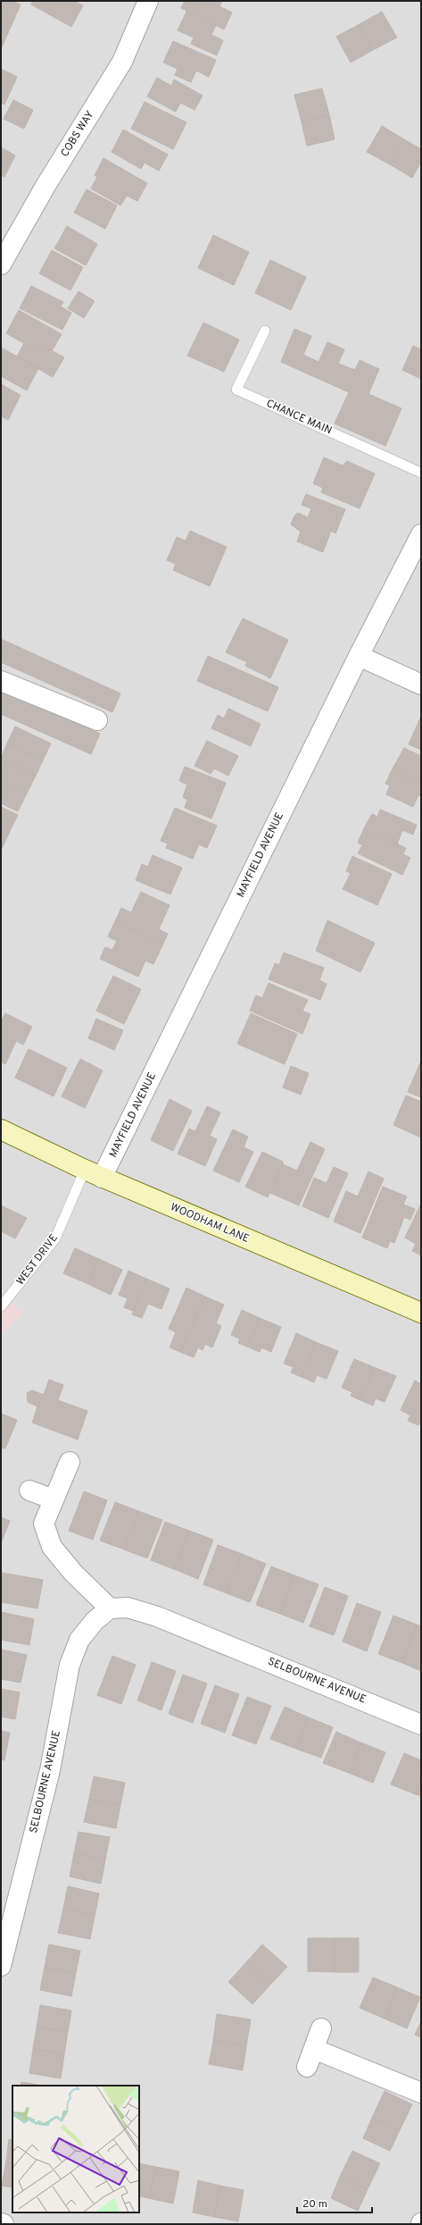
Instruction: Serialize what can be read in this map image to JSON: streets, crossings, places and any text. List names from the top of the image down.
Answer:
{
  "streets": {
    "main road": ["WOODHAM LANE"],
    "street": ["COBS WAY", "MAYFIELD AVENUE", "SELBOURNE AVENUE"],
    "lane": ["CHANCE MAIN", "WEST DRIVE"]
  },
  "crossings": [
    ["MAYFIELD AVENUE", "WOODHAM LANE"],
    ["MAYFIELD AVENUE", "WEST DRIVE"],
    ["WOODHAM LANE", "WEST DRIVE"]
  ],
  "scale_bar": "20 m"
}
